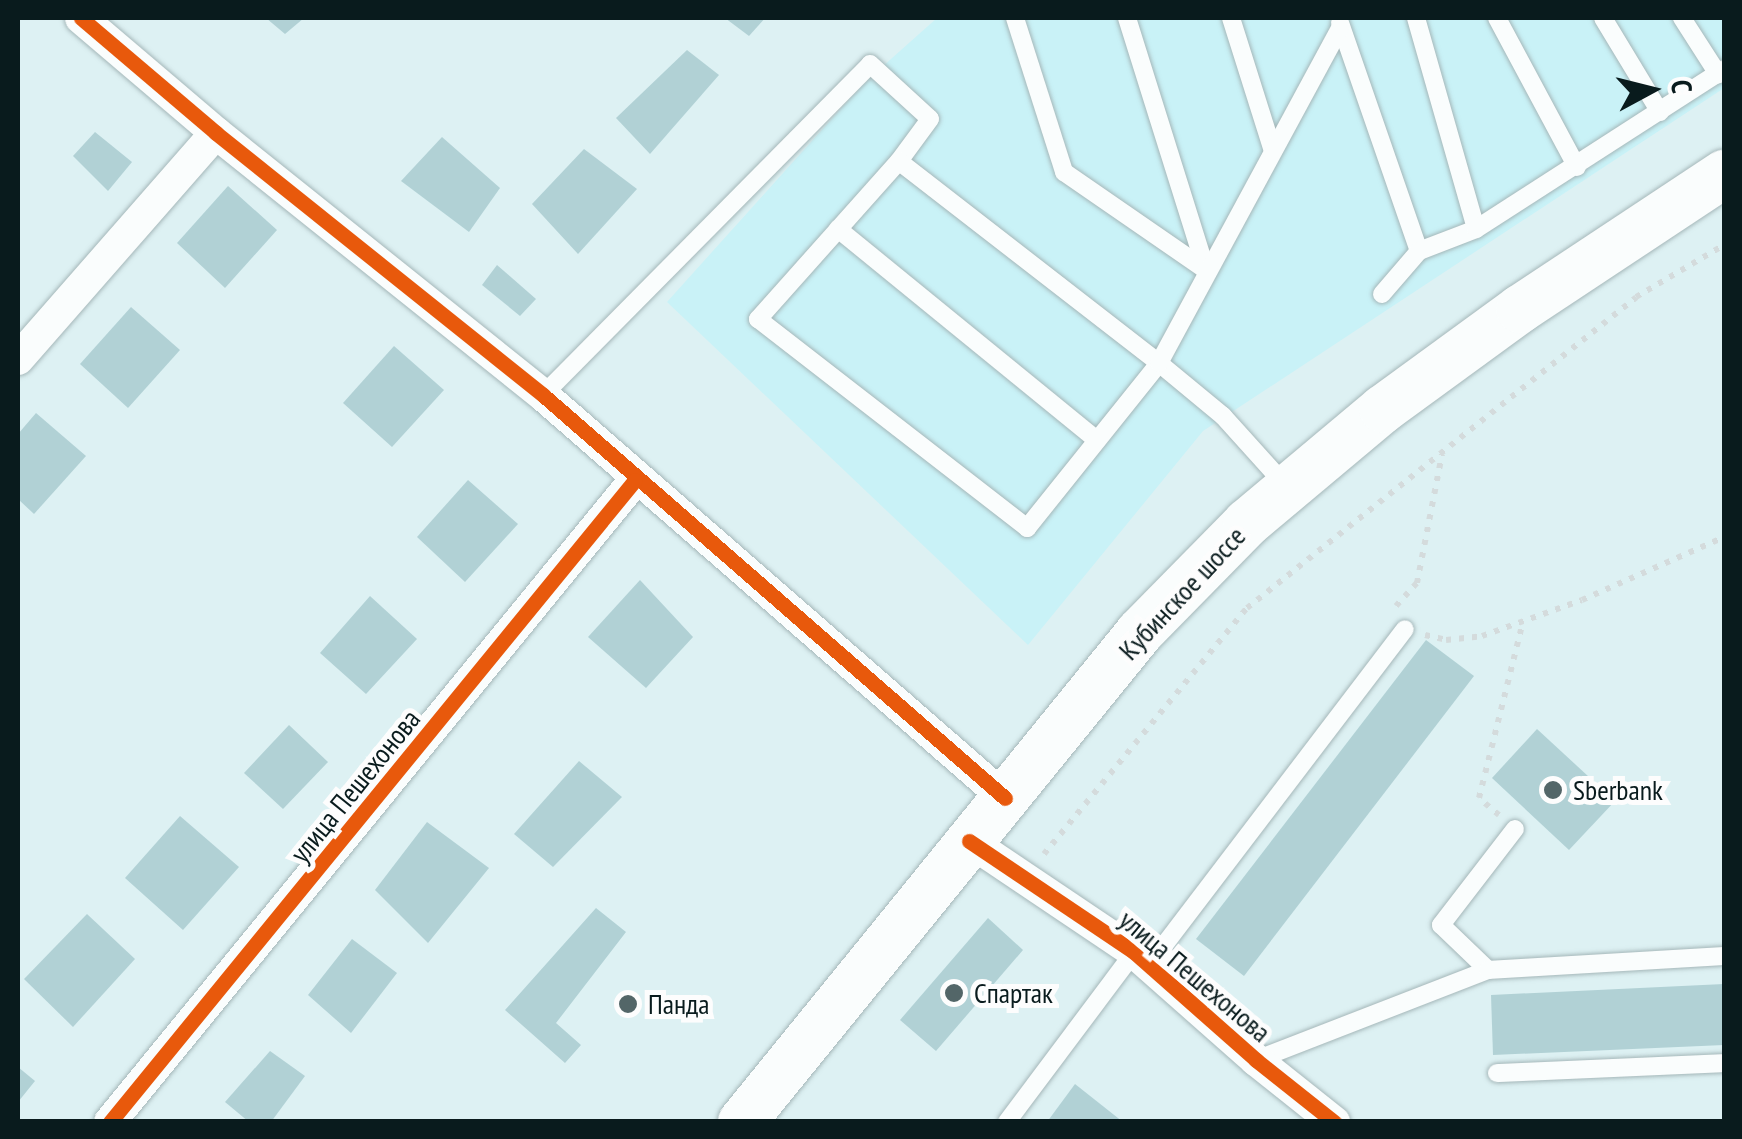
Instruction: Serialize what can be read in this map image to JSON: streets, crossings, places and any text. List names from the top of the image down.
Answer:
{
  "streets": {
    "main road": ["Кубинское шоссе"],
    "street": ["улица Пешехонова"]
  },
  "crossings": [
    ["Кубинское шоссе", "улица Пешехонова"]
  ],
  "places": ["Sberbank", "Спартак", "Панда"],
  "north": "right"
}
